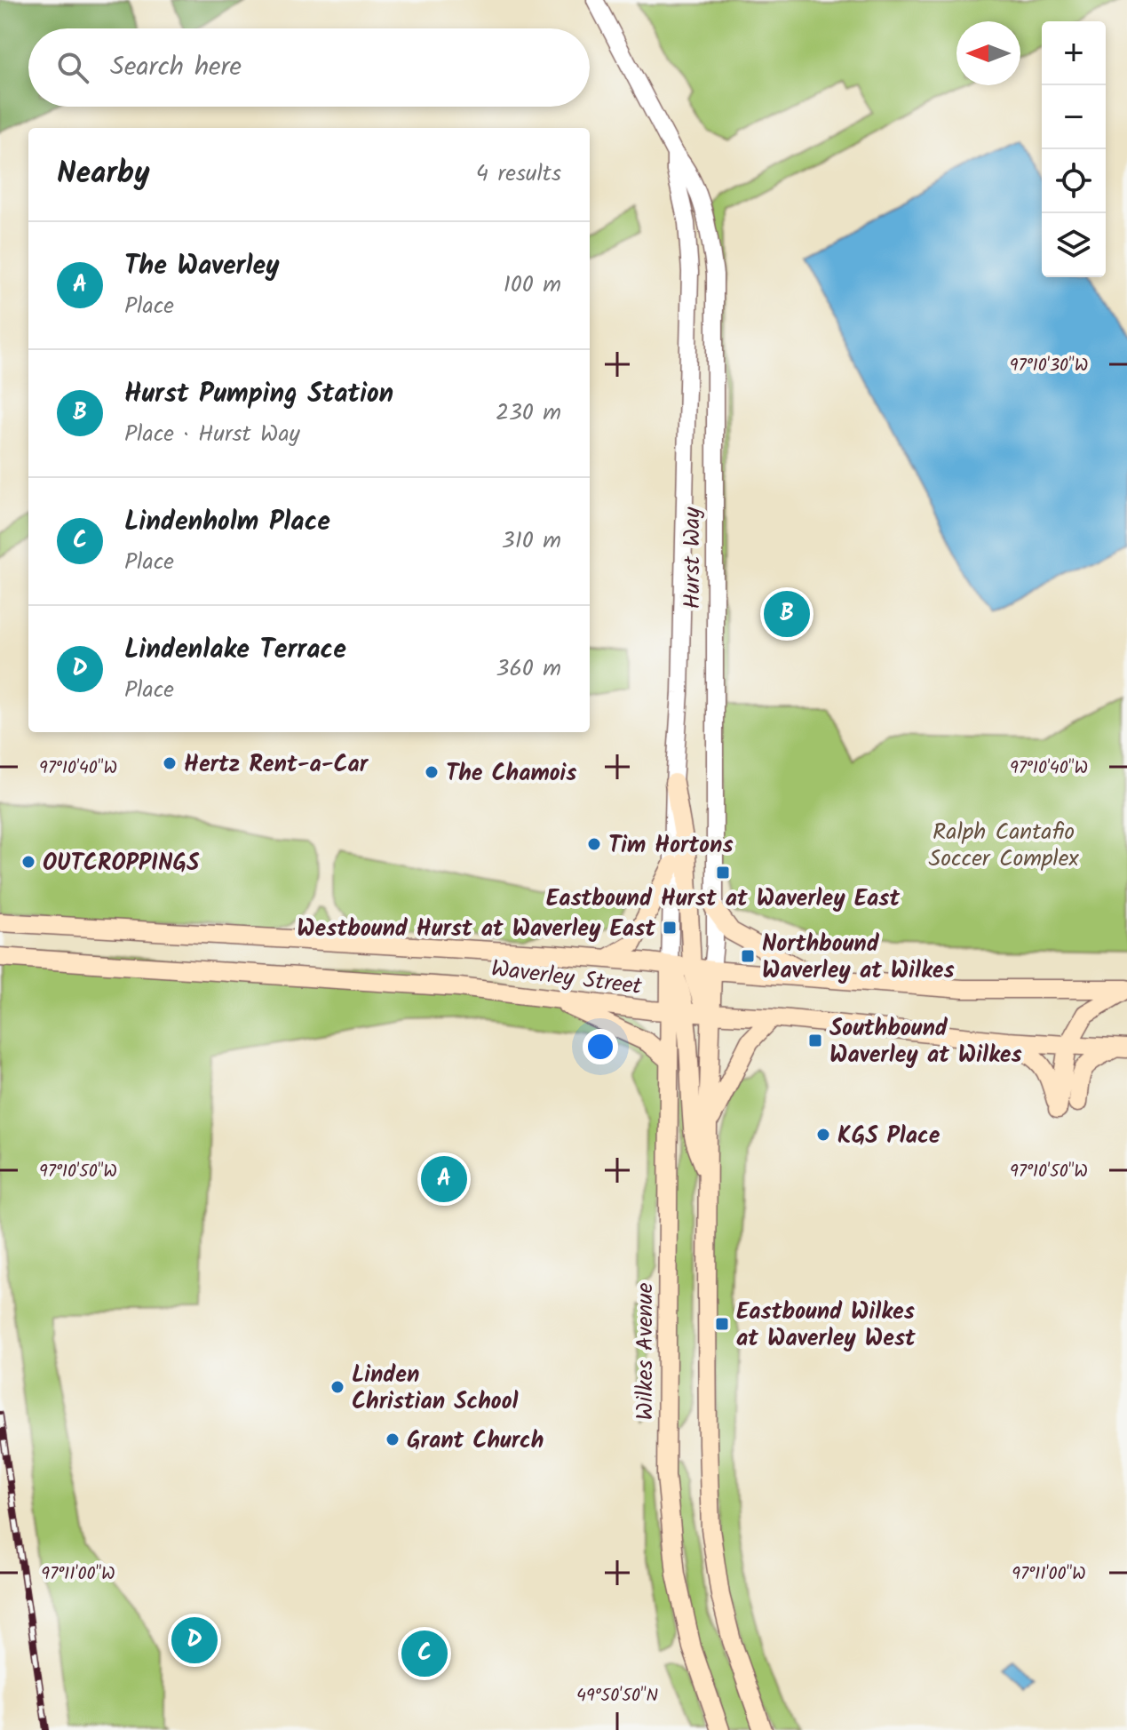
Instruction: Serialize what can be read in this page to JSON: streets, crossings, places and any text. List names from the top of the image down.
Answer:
{
  "streets": {
    "main road": ["Waverley Street", "Wilkes Avenue"],
    "street": ["Hurst Way"]
  },
  "crossings": [
    ["Hurst Way", "Waverley Street"],
    ["Hurst Way", "Wilkes Avenue"],
    ["Waverley Street", "Wilkes Avenue"]
  ],
  "parks": ["Ralph Cantafio Soccer Complex"],
  "places": {
    "other": [
      "Hertz Rent-a-Car",
      "The Chamois",
      "Tim Hortons",
      "OUTCROPPINGS",
      "KGS Place",
      "Linden Christian School",
      "Grant Church"
    ],
    "transit": [
      "Eastbound Hurst at Waverley East",
      "Westbound Hurst at Waverley East",
      "Northbound Waverley at Wilkes",
      "Southbound Waverley at Wilkes",
      "Eastbound Wilkes at Waverley West"
    ]
  },
  "north": "left",
  "page": {
    "map_buttons": ["+", "−"],
    "search": "Search here",
    "heading": ["Nearby", "4 results"],
    "list": [
      {
        "mark": "A",
        "name": "The Waverley",
        "note": "Place",
        "value": "100 m"
      },
      {
        "mark": "B",
        "name": "Hurst Pumping Station",
        "note": "Place · Hurst Way",
        "value": "230 m"
      },
      {
        "mark": "C",
        "name": "Lindenholm Place",
        "note": "Place",
        "value": "310 m"
      },
      {
        "mark": "D",
        "name": "Lindenlake Terrace",
        "note": "Place",
        "value": "360 m"
      }
    ],
    "pins": [
      "B",
      "A",
      "D",
      "C"
    ]
  },
  "coordinates": [
    "97°10'30\"W",
    "97°10'40\"W",
    "97°10'50\"W",
    "97°11'00\"W",
    "49°50'50\"N"
  ]
}
